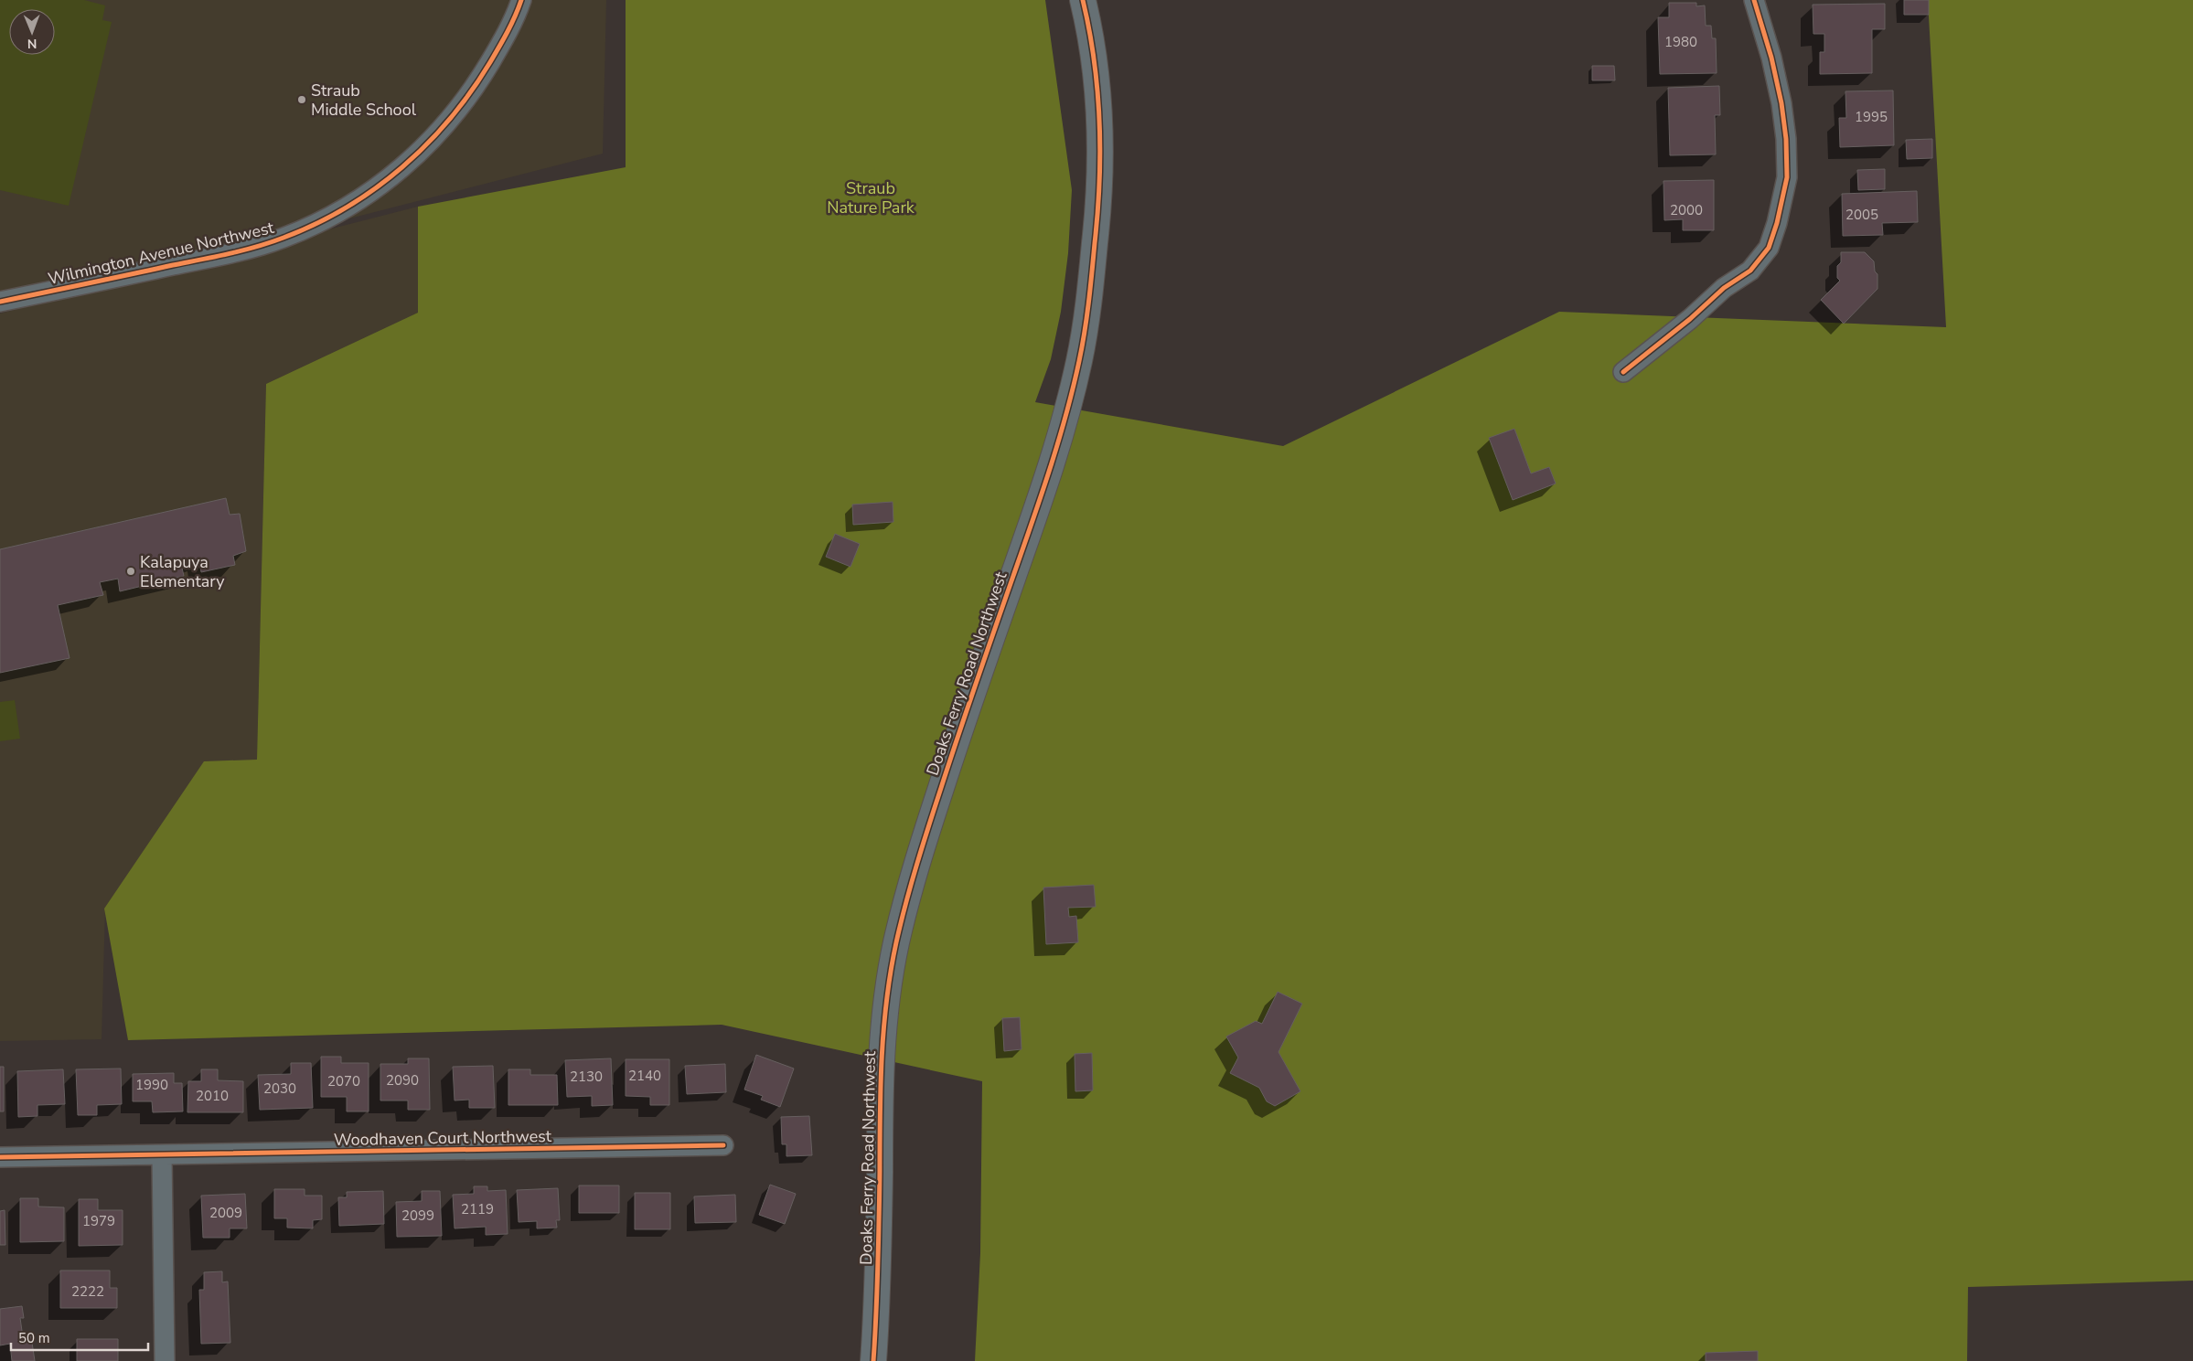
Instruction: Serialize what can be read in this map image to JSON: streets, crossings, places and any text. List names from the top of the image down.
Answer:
{
  "streets": {
    "main road": ["Doaks Ferry Road Northwest"],
    "street": ["Wilmington Avenue Northwest", "Woodhaven Court Northwest"]
  },
  "parks": ["Straub Nature Park"],
  "places": ["Straub Middle School", "Kalapuya Elementary"],
  "house_numbers": [
    "1980",
    "1995",
    "2000",
    "2005",
    "2140",
    "2130",
    "2090",
    "2070",
    "1990",
    "2030",
    "2010",
    "2119",
    "2009",
    "2099",
    "1979",
    "2222"
  ],
  "scale_bar": "50 m",
  "north": "bottom"
}
